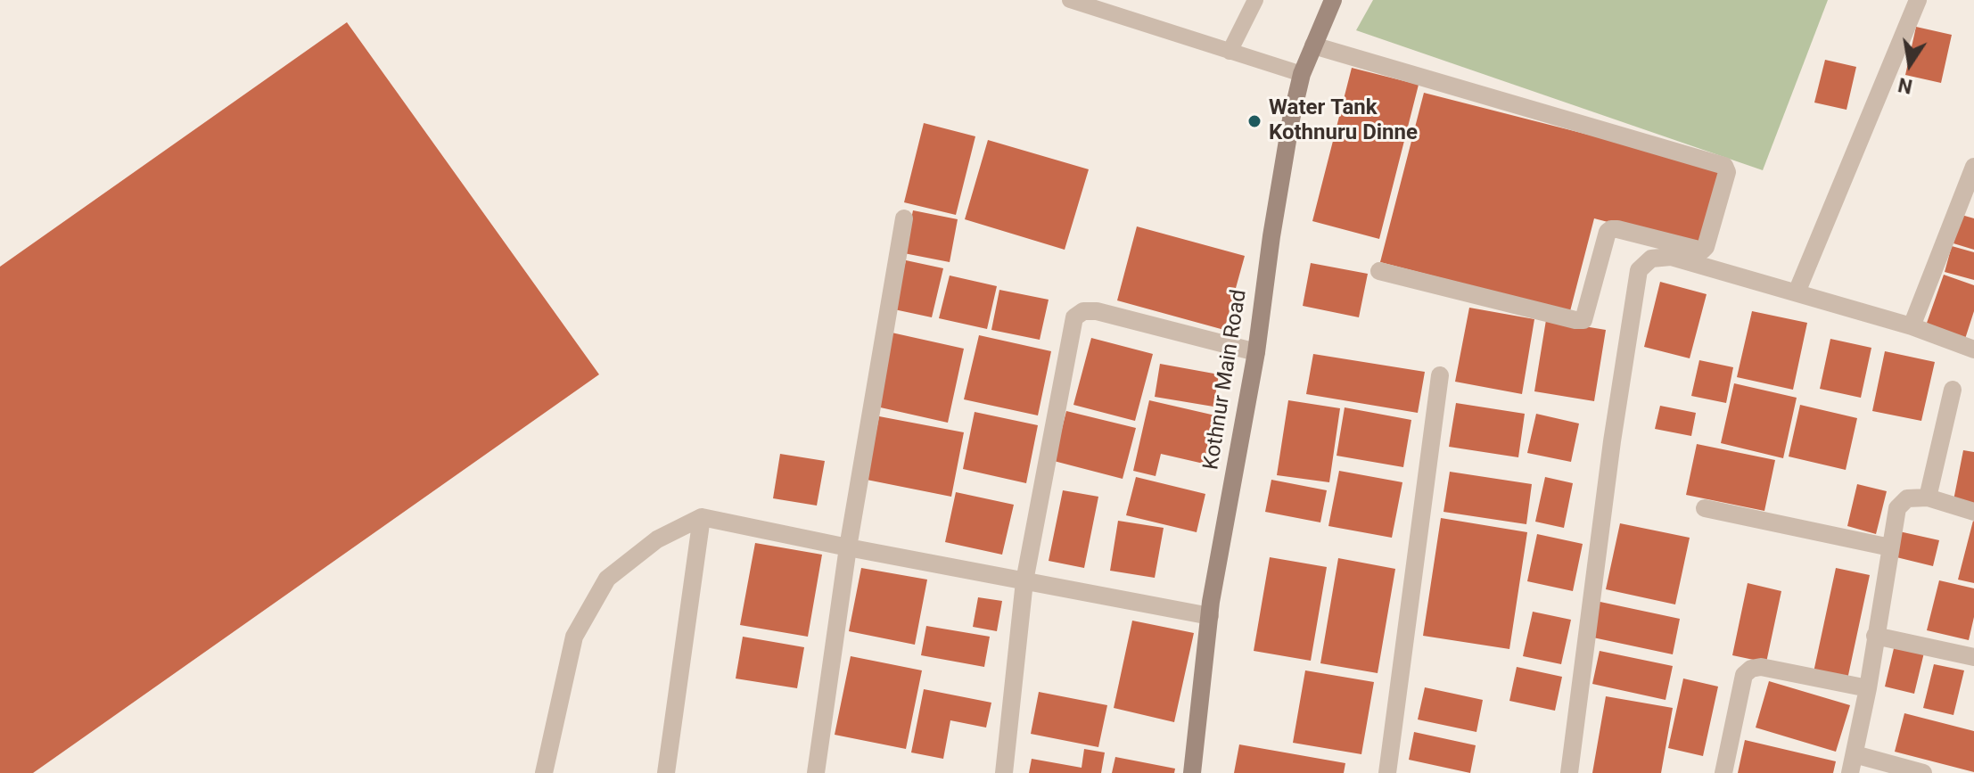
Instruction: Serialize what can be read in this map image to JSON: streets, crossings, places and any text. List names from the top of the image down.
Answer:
{
  "streets": {
    "main road": ["Kothnur Main Road"]
  },
  "places": ["Water Tank Kothnuru Dinne"],
  "north": "bottom"
}
